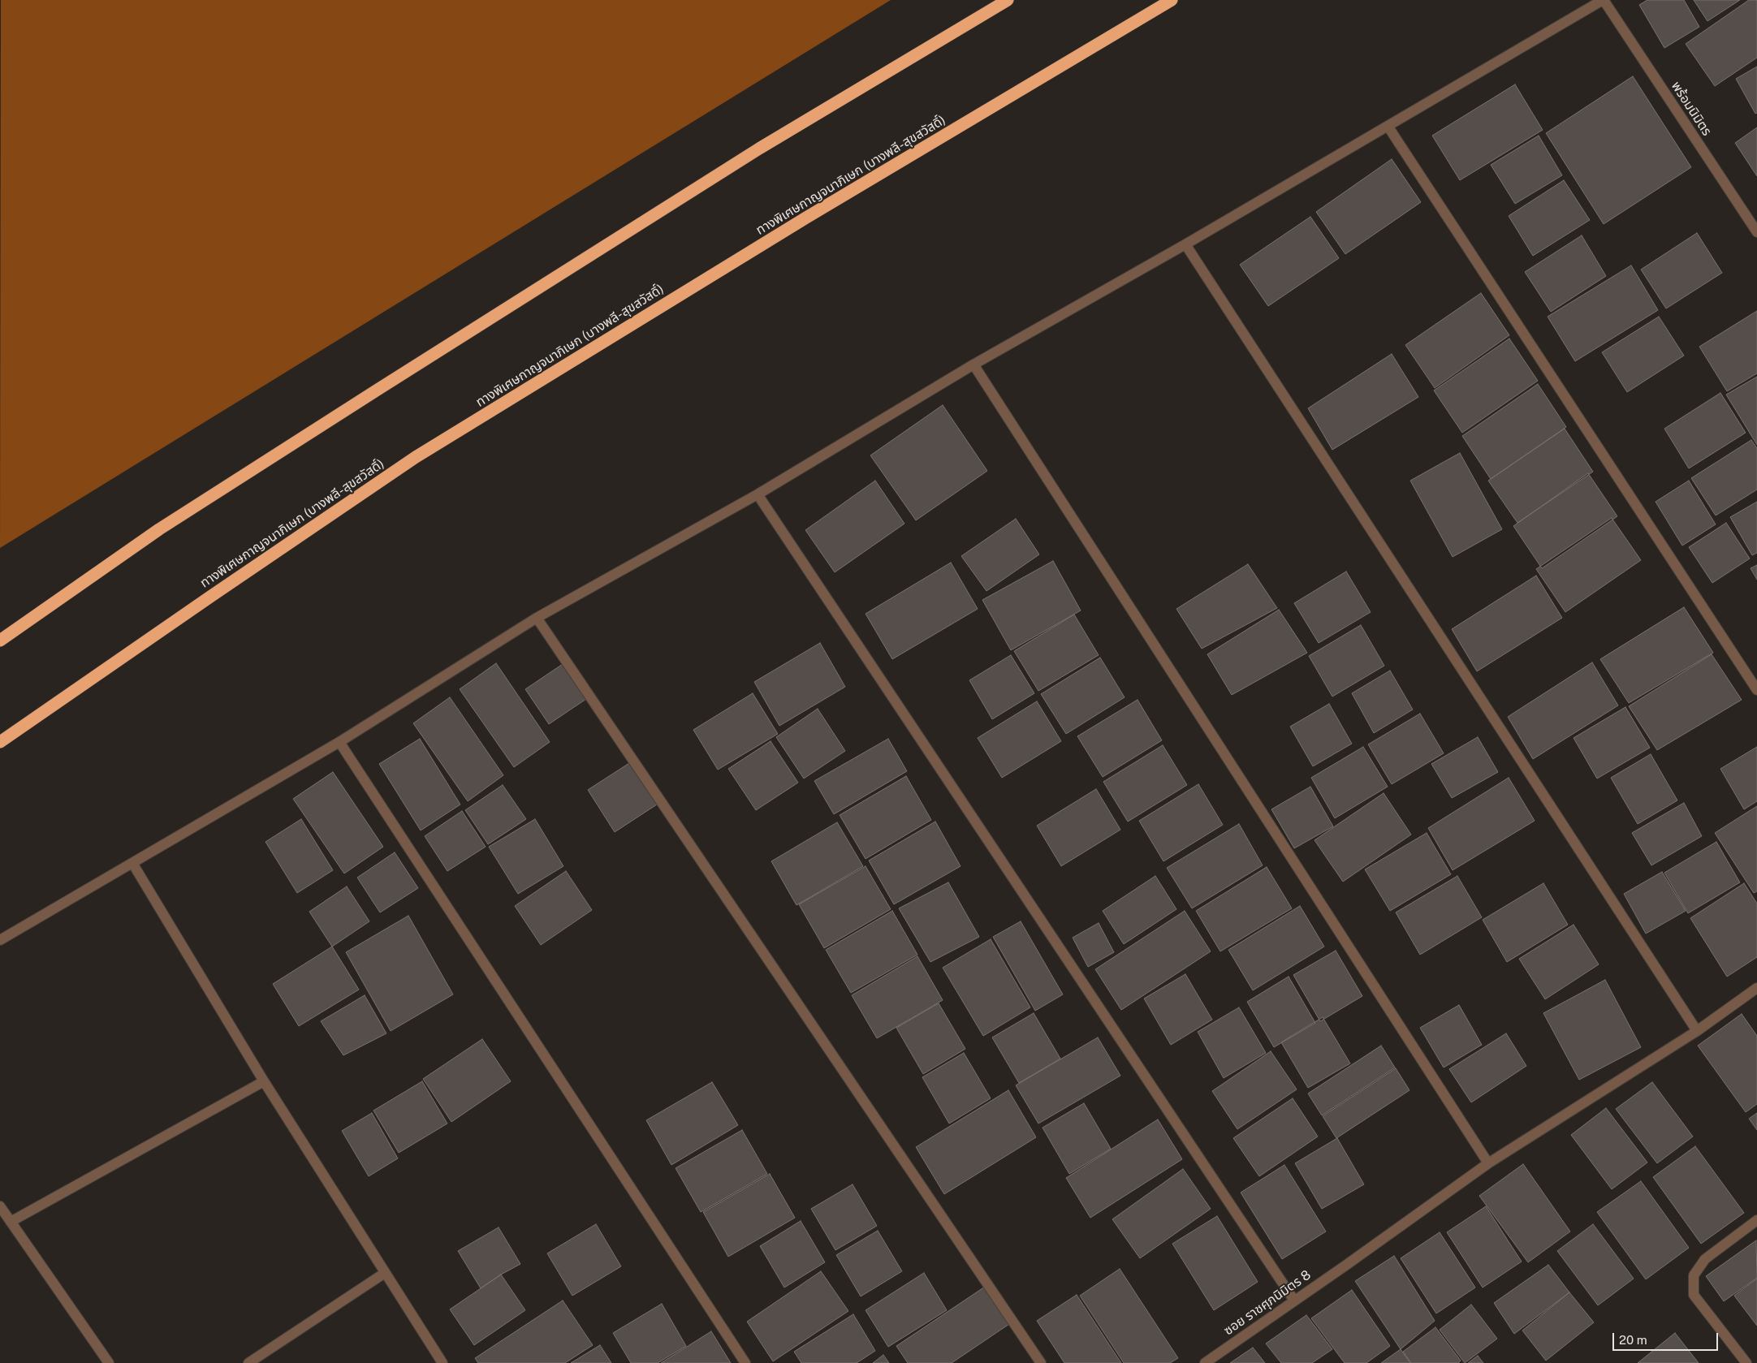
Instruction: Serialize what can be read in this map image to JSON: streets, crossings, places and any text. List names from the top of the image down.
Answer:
{
  "streets": {
    "highway": ["ทางพิเศษกาญจนาภิเษก (บางพลี-สุขสวัสดิ์)"],
    "street": ["พร้อมนิมิตร", "ซอย ราชศุภนิมิตร 8"]
  },
  "scale_bar": "20 m"
}
